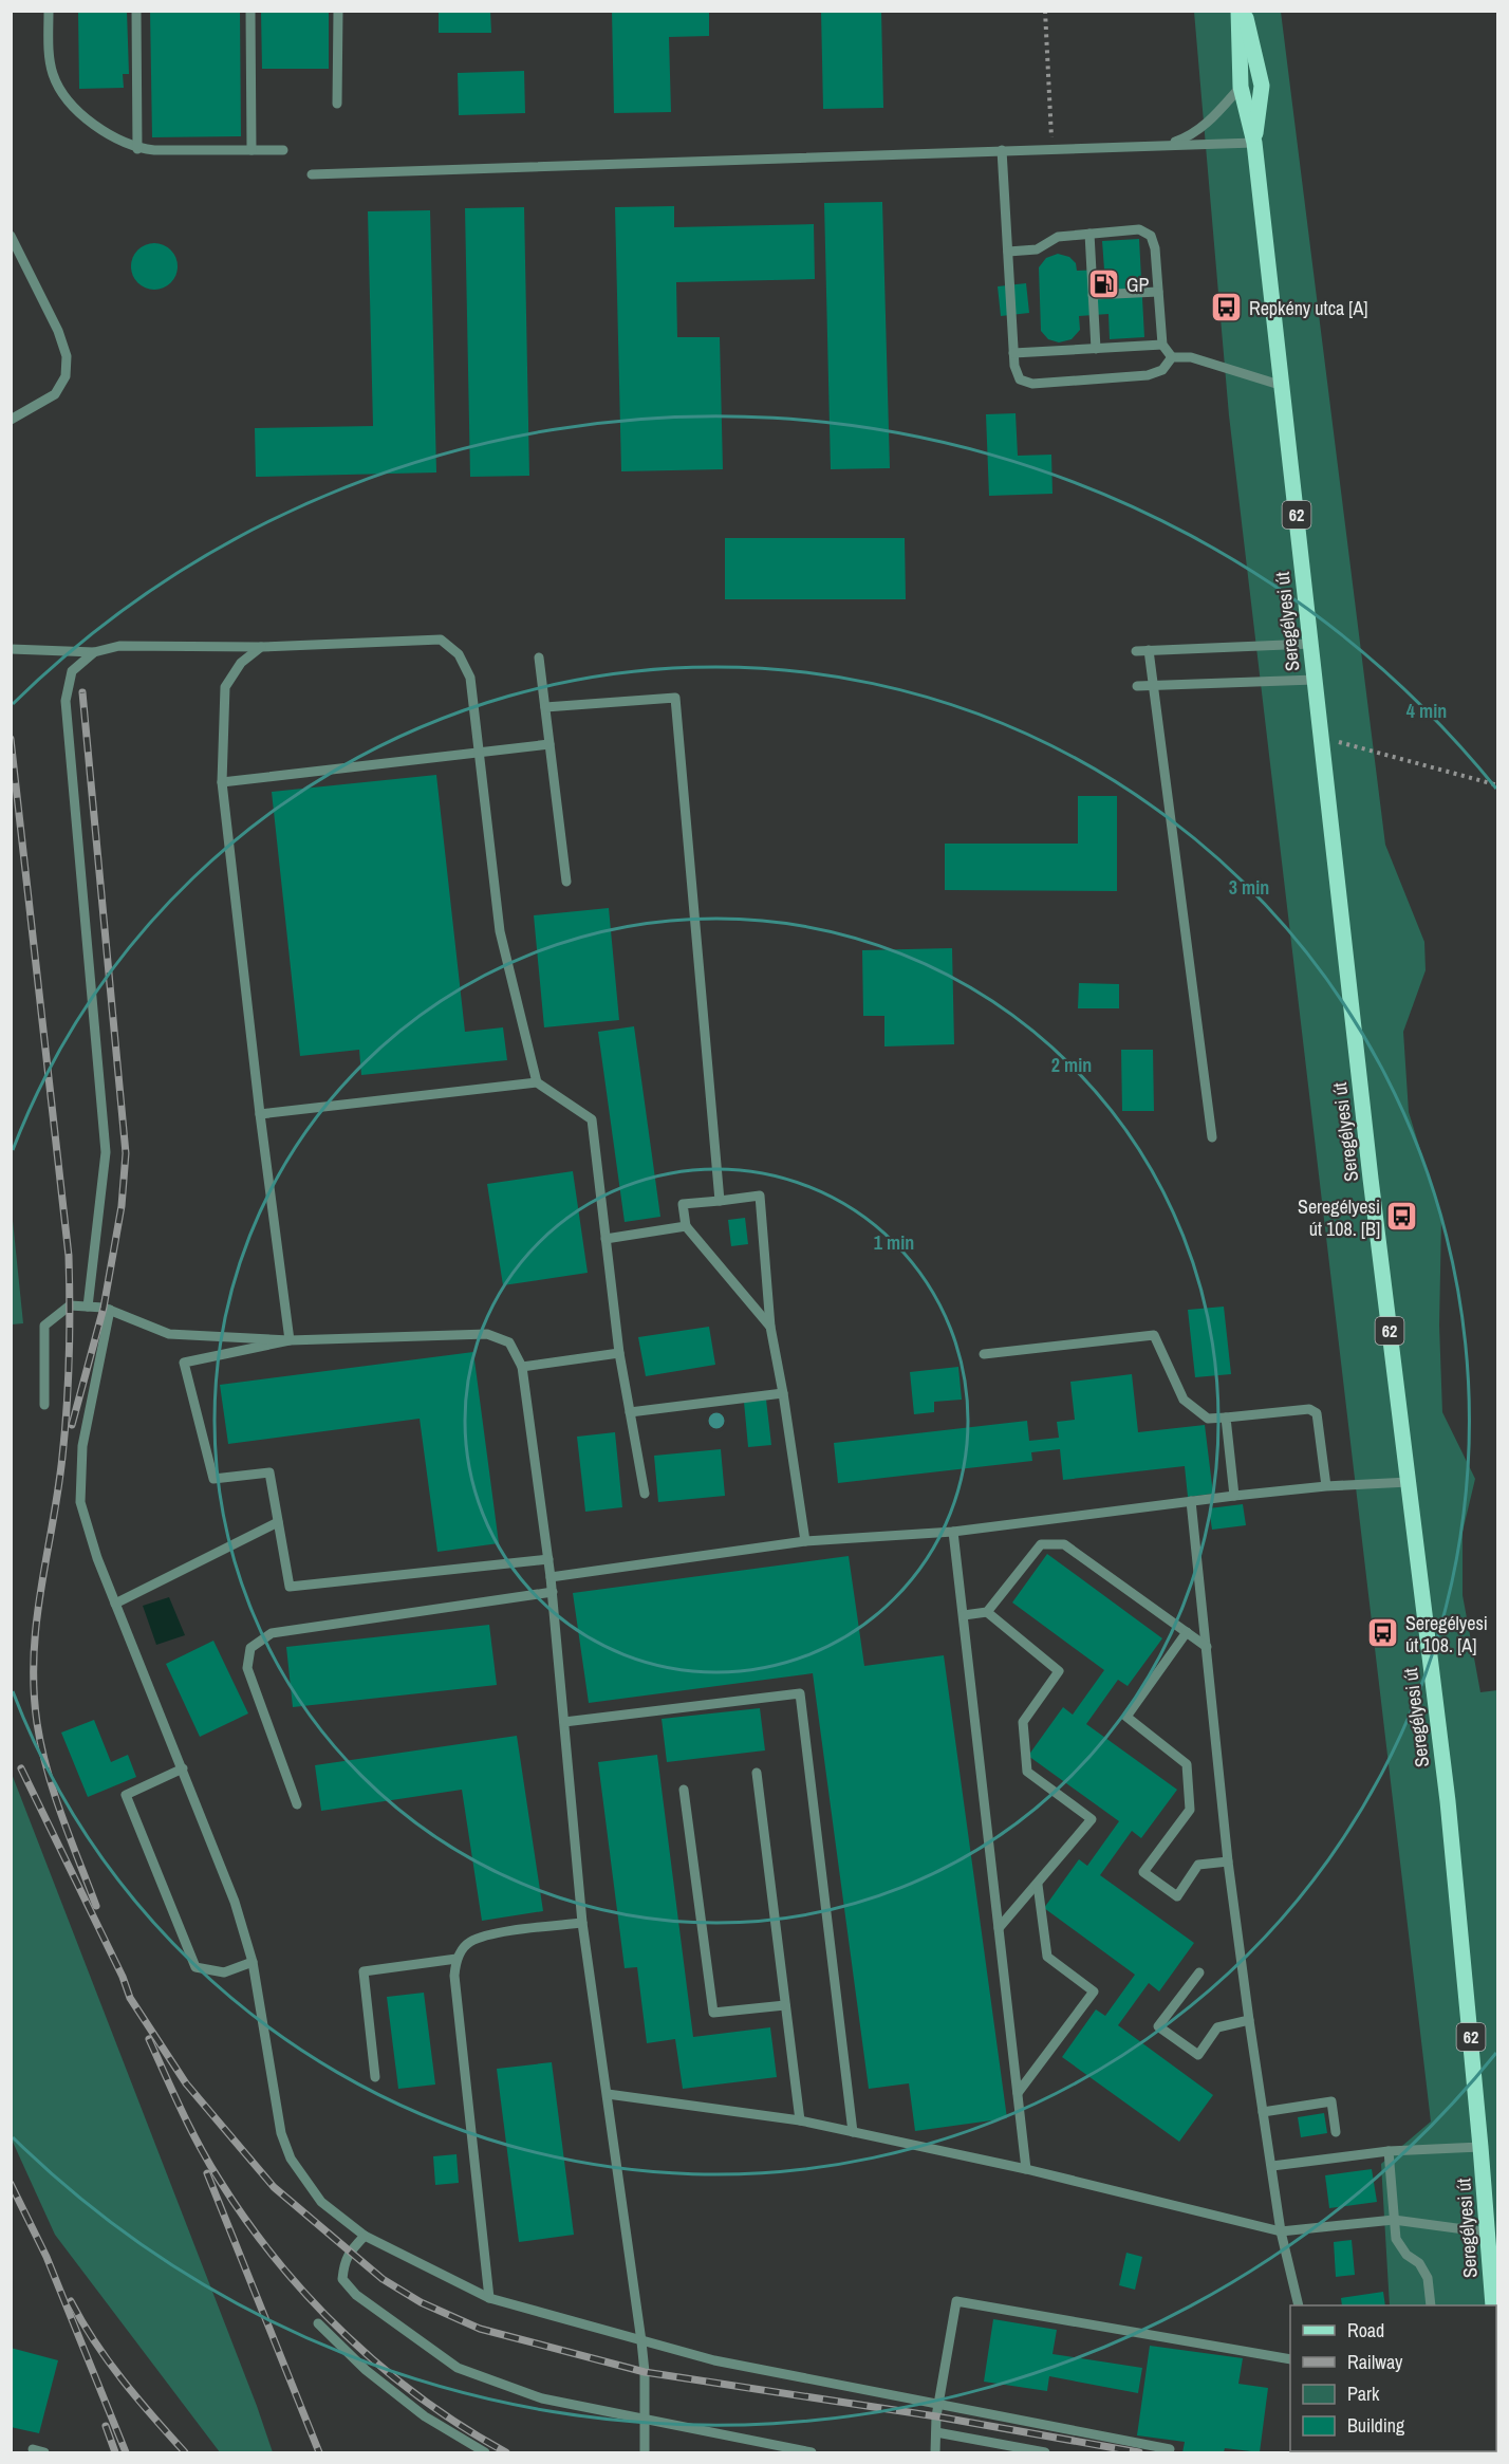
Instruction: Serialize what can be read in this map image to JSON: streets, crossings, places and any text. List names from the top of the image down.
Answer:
{
  "streets": {
    "main road": ["62", "Seregélyesi út"]
  },
  "places": {
    "fuel station": ["GP"],
    "bus stop": ["Repkény utca [A]", "Seregélyesi út 108. [B]", "Seregélyesi út 108. [A]"]
  },
  "legend": [
    "Road",
    "Railway",
    "Park",
    "Building"
  ],
  "rings": [
    "4 min",
    "3 min",
    "2 min",
    "1 min"
  ]
}
